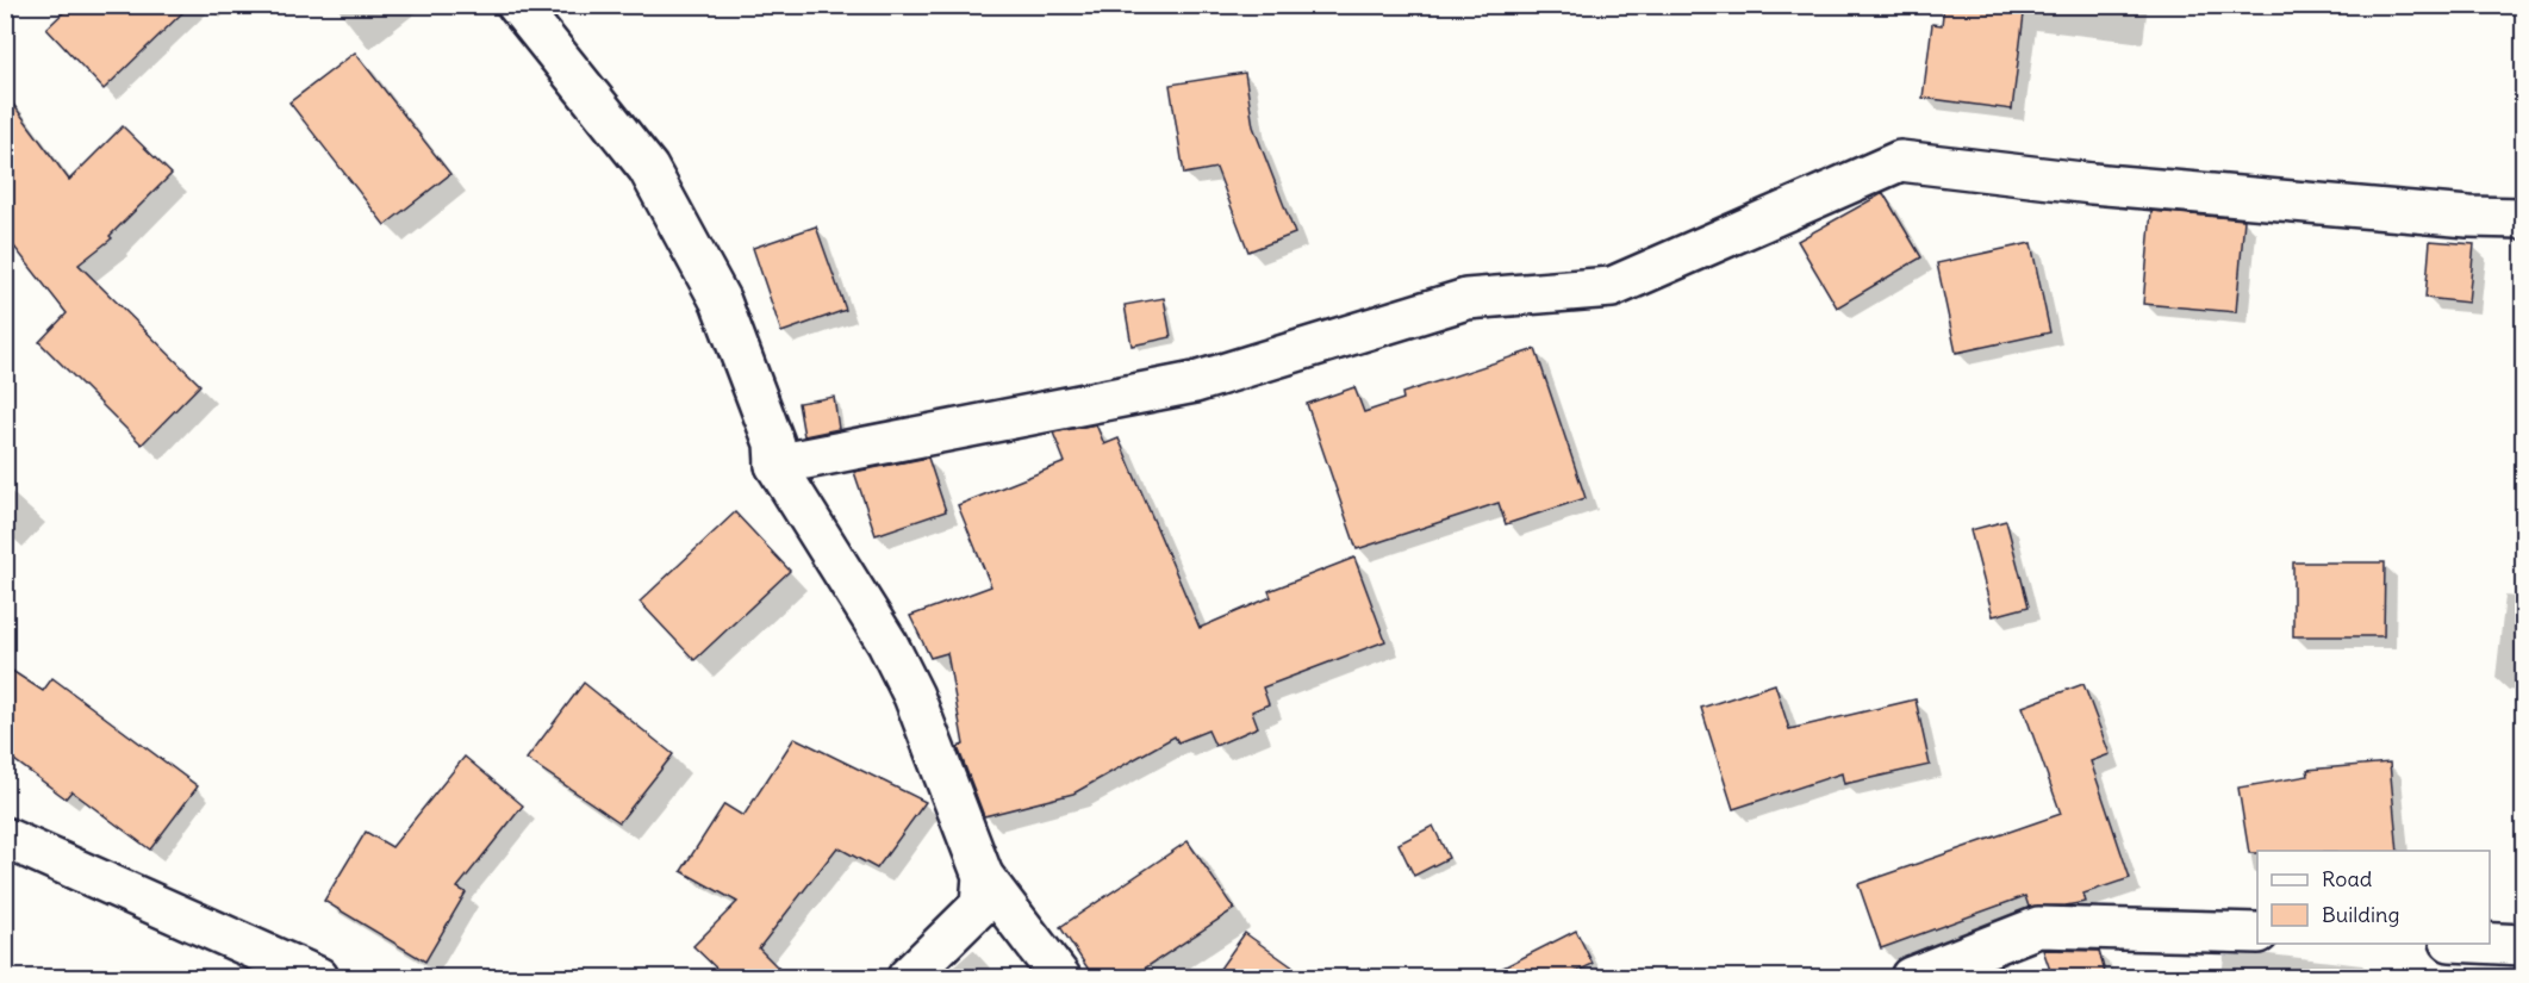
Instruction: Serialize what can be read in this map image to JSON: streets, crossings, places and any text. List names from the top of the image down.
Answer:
{
  "legend": ["Road", "Building"]
}
